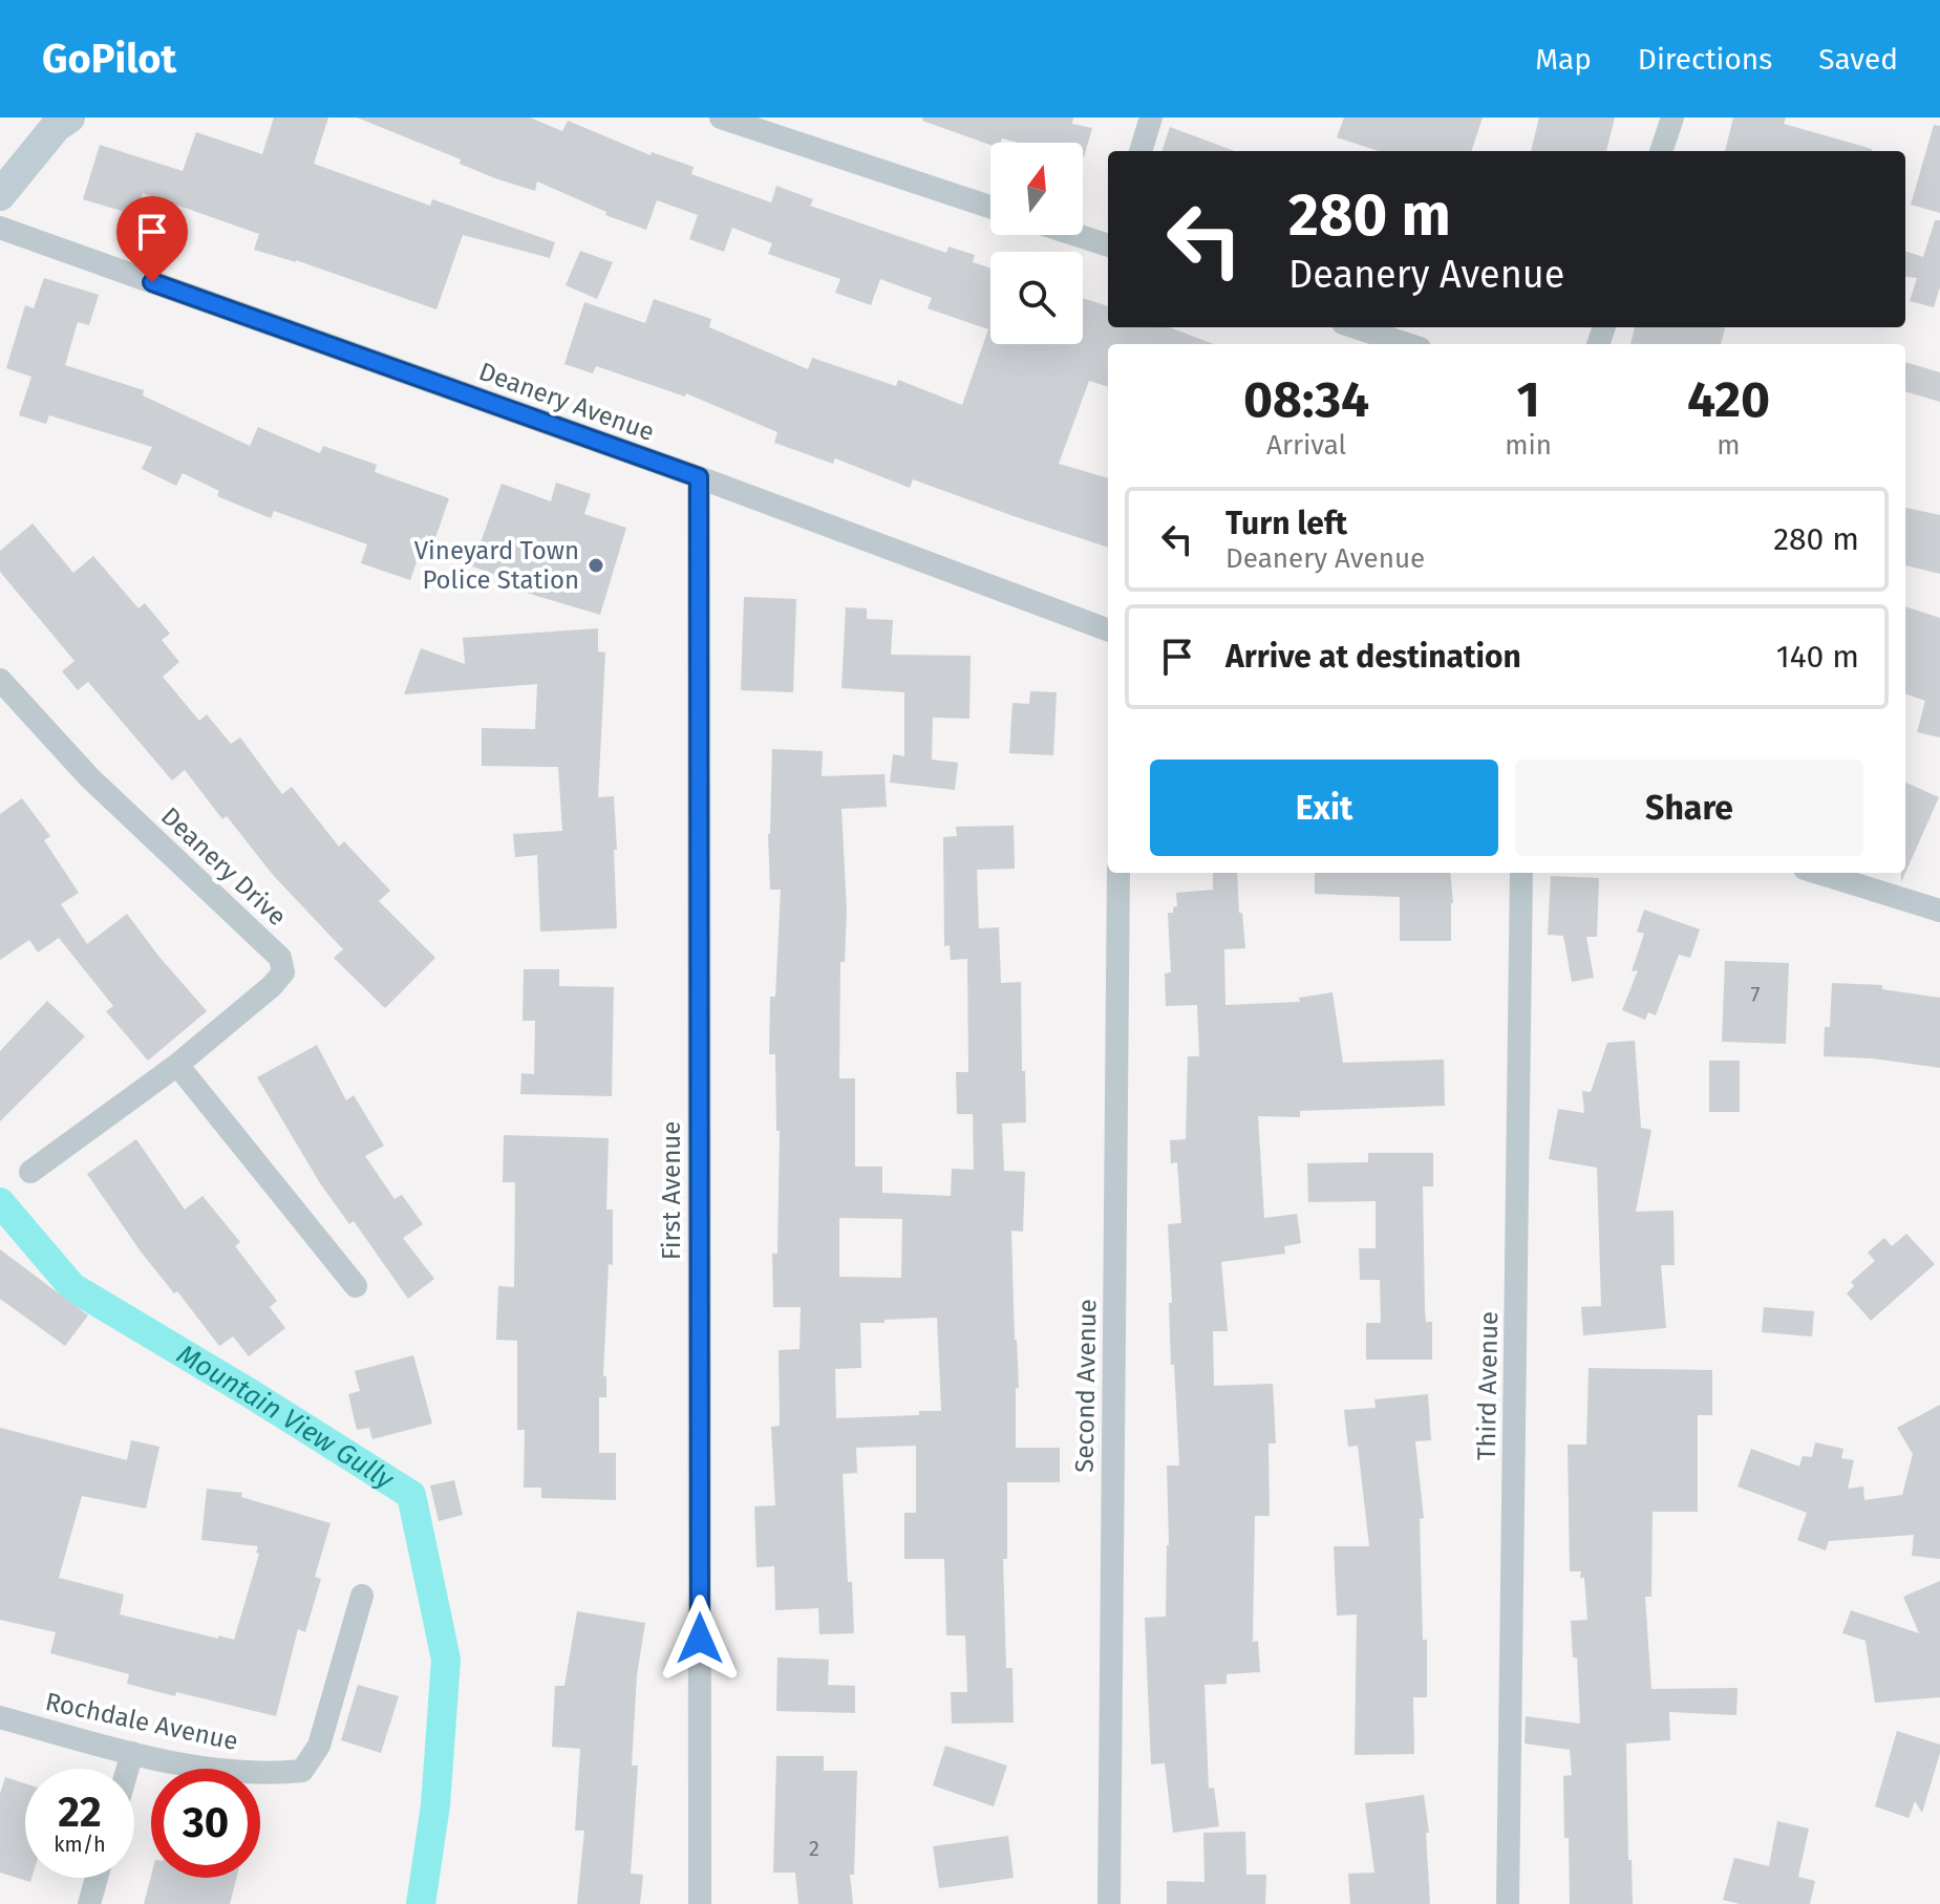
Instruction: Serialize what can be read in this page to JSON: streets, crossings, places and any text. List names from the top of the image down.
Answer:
{
  "streets": {
    "street": [
      "Deanery Avenue",
      "Deanery Drive",
      "First Avenue",
      "Second Avenue",
      "Third Avenue",
      "Rochdale Avenue"
    ]
  },
  "crossings": [
    ["Deanery Avenue", "First Avenue"]
  ],
  "water": ["Mountain View Gully"],
  "places": ["Vineyard Town Police Station"],
  "house_numbers": ["7", "2"],
  "north": "top",
  "page": {
    "header": "GoPilot",
    "nav": ["Map", "Directions", "Saved"],
    "turn": ["280 m", "Deanery Avenue"],
    "eta": [
      "08:34",
      "Arrival",
      "1",
      "min",
      "420",
      "m"
    ],
    "list": [
      {
        "name": "Turn left",
        "note": "Deanery Avenue",
        "value": "280 m"
      },
      {
        "name": "Arrive at destination",
        "value": "140 m"
      }
    ],
    "buttons": ["Exit", "Share"],
    "speed": "22 km/h",
    "limit": "30"
  }
}
